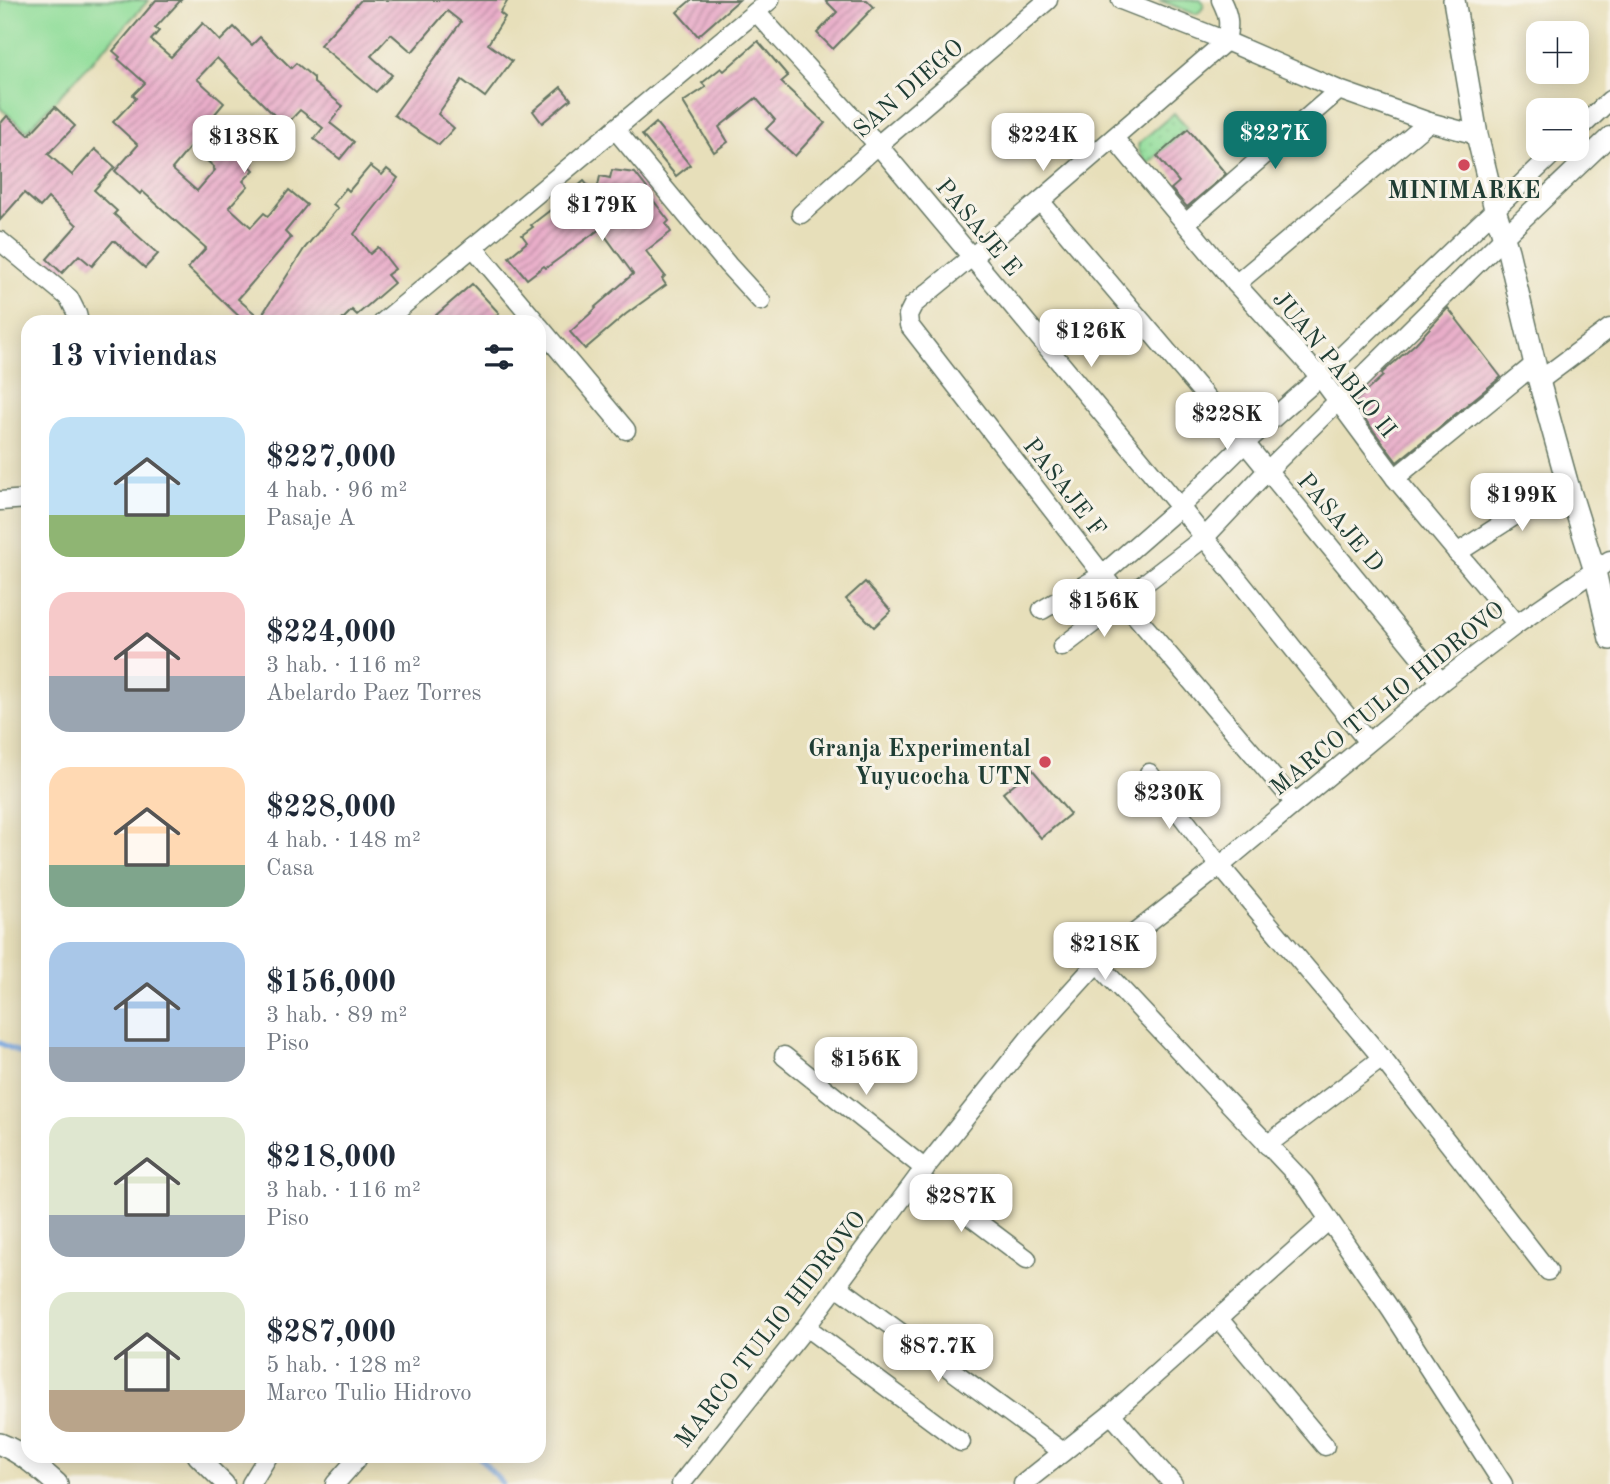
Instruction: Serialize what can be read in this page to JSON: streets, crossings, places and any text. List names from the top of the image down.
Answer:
{
  "streets": {
    "street": [
      "SAN DIEGO",
      "PASAJE E",
      "JUAN PABLO II",
      "PASAJE F",
      "PASAJE D",
      "MARCO TULIO HIDROVO"
    ]
  },
  "crossings": [
    ["SAN DIEGO", "PASAJE E"],
    ["PASAJE E", "PASAJE F"],
    ["PASAJE E", "MARCO TULIO HIDROVO"],
    ["JUAN PABLO II", "MARCO TULIO HIDROVO"],
    ["PASAJE F", "MARCO TULIO HIDROVO"],
    ["PASAJE D", "MARCO TULIO HIDROVO"]
  ],
  "places": ["MINIMARKE", "Granja Experimental Yuyucocha UTN"],
  "page": {
    "map_buttons": ["+", "−"],
    "price": [
      "$227K",
      "$224K",
      "$138K",
      "$179K",
      "$126K",
      "$228K",
      "$199K",
      "$156K",
      "$230K",
      "$218K",
      "$156K",
      "$287K",
      "$87.7K"
    ],
    "heading": "13 viviendas",
    "list": [
      {
        "name": "$227,000",
        "note": "4 hab. · 96 m² · Pasaje A"
      },
      {
        "name": "$224,000",
        "note": "3 hab. · 116 m² · Abelardo Paez Torres"
      },
      {
        "name": "$228,000",
        "note": "4 hab. · 148 m² · Casa"
      },
      {
        "name": "$156,000",
        "note": "3 hab. · 89 m² · Piso"
      },
      {
        "name": "$218,000",
        "note": "3 hab. · 116 m² · Piso"
      },
      {
        "name": "$287,000",
        "note": "5 hab. · 128 m² · Marco Tulio Hidrovo"
      }
    ]
  }
}
